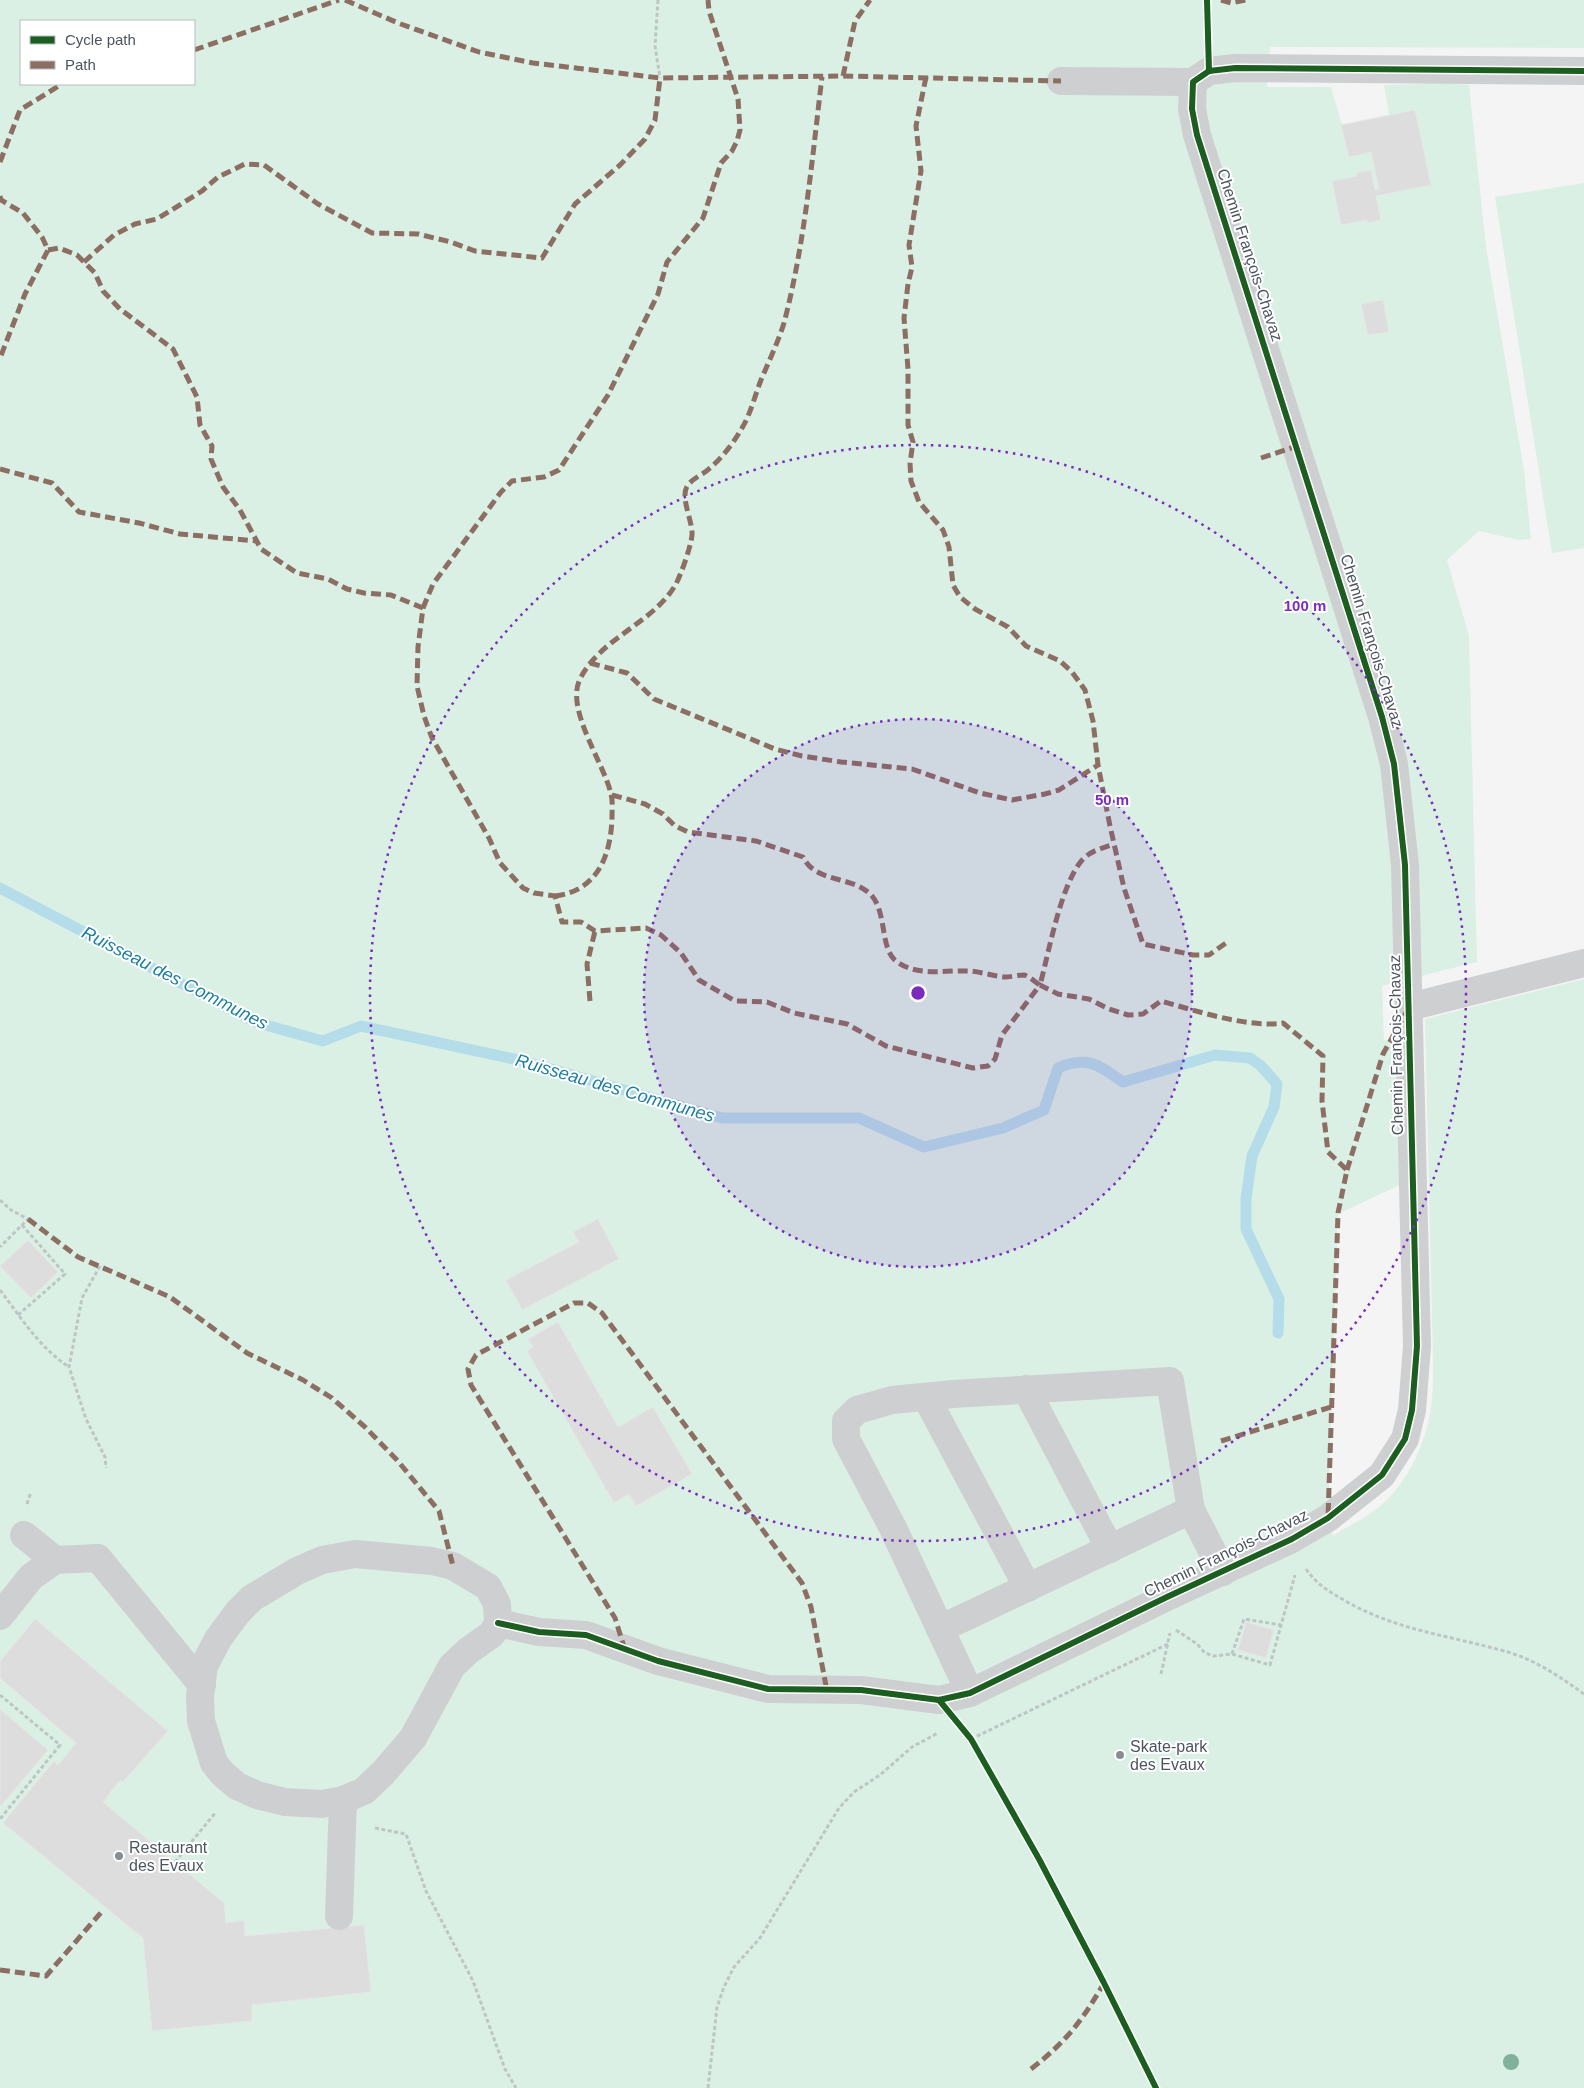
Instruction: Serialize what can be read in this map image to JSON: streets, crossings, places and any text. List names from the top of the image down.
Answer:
{
  "streets": {
    "street": ["Chemin François-Chavaz"]
  },
  "water": ["Ruisseau des Communes"],
  "places": ["Skate-park des Evaux", "Restaurant des Evaux"],
  "legend": ["Cycle path", "Path"],
  "rings": ["100 m", "50 m"]
}
